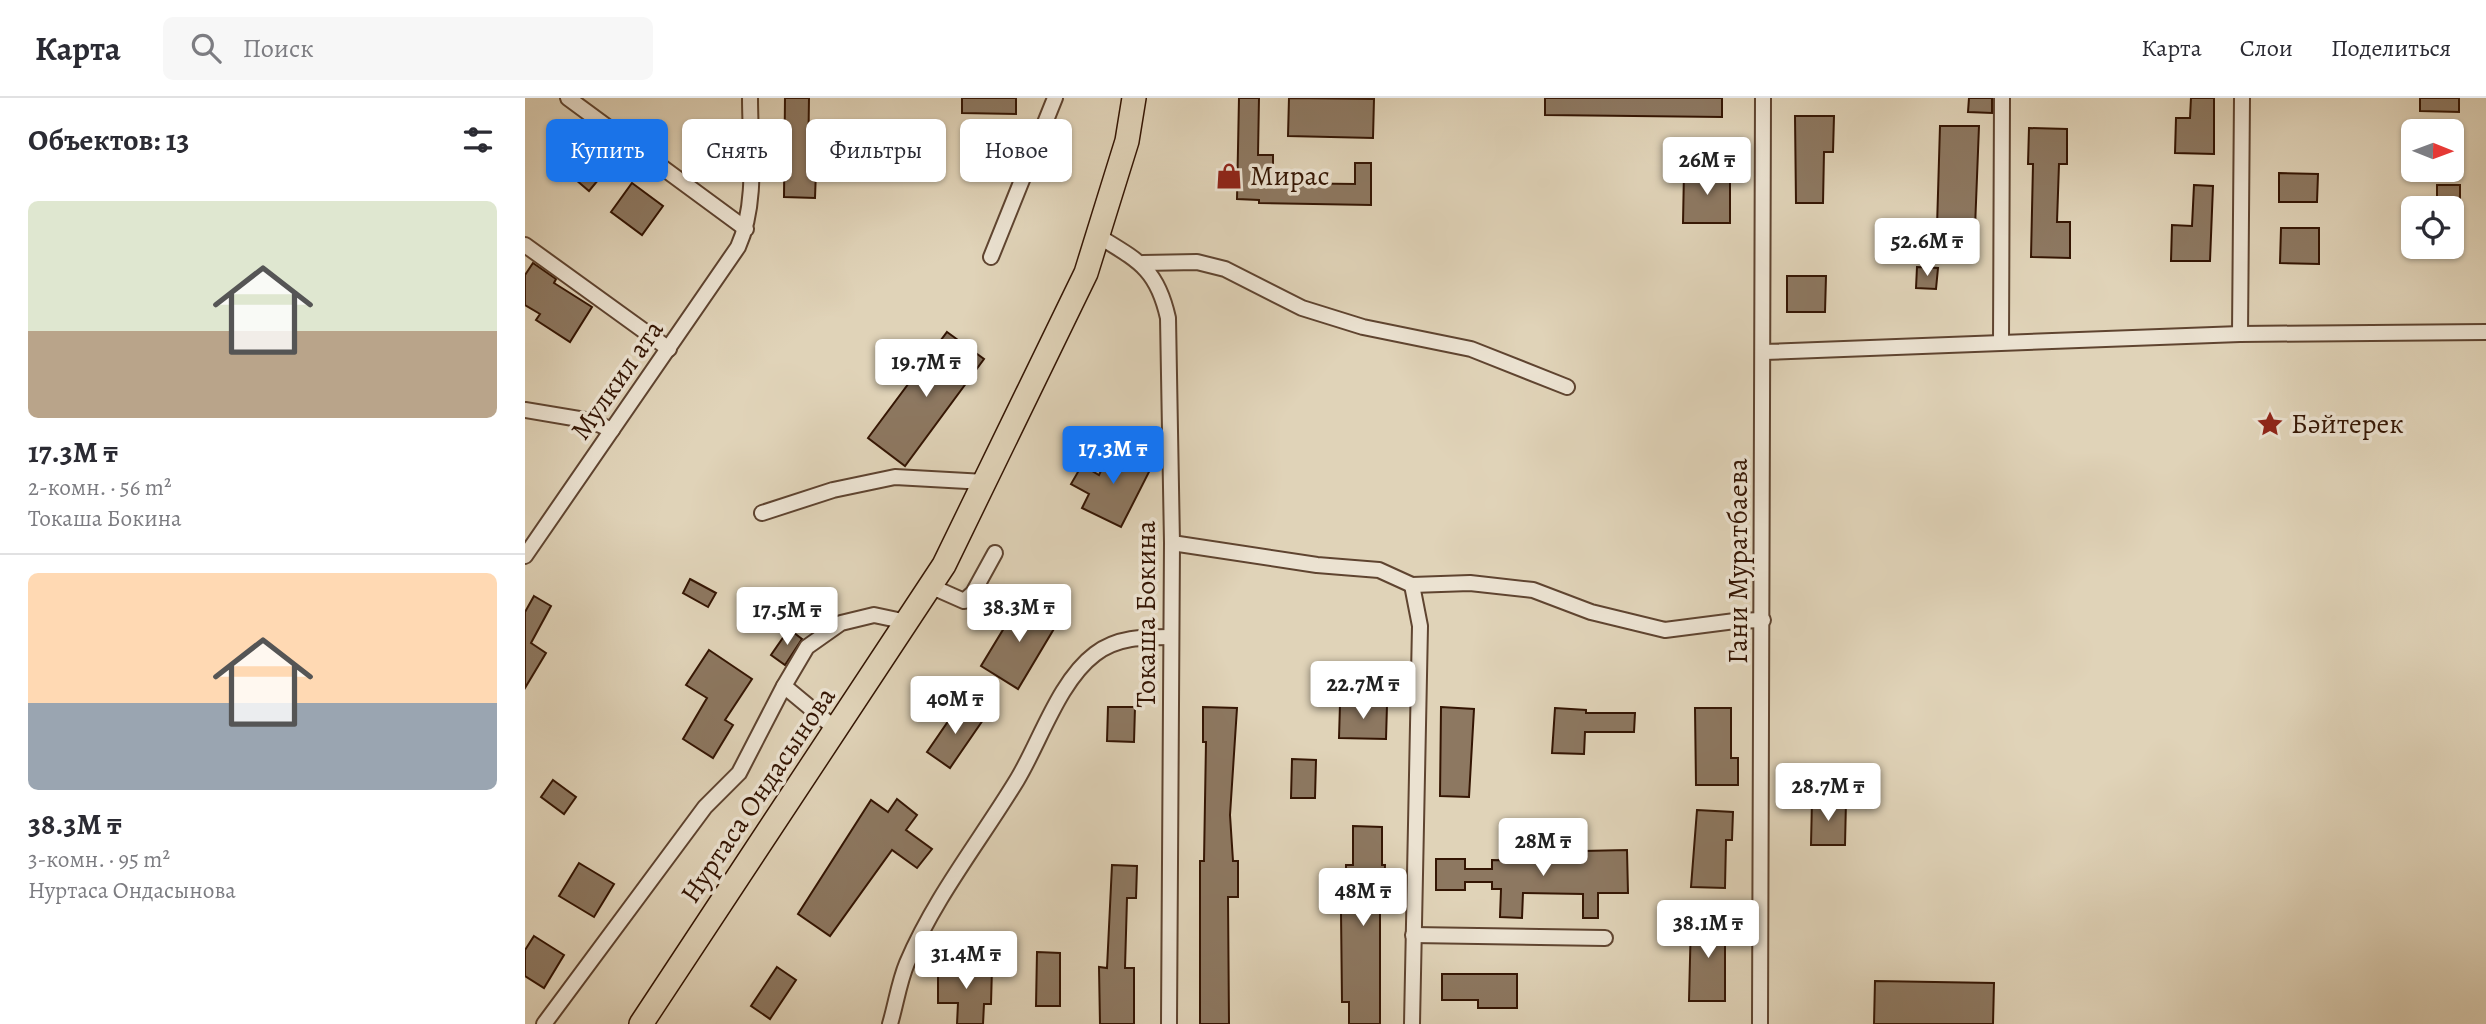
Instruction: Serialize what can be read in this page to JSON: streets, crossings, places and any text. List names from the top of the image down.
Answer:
{
  "streets": {
    "main road": ["Нуртаса Ондасынова"],
    "street": ["Мулкил ата", "Гани Муратбаева", "Токаша Бокина"]
  },
  "crossings": [
    ["Токаша Бокина", "Нуртаса Ондасынова"]
  ],
  "places": {
    "shop": ["Мирас"],
    "place": ["Бәйтерек"]
  },
  "north": "right",
  "page": {
    "header": "Карта",
    "search": "Поиск",
    "nav": ["Карта", "Слои", "Поделиться"],
    "heading": "Объектов: 13",
    "chip": [
      "Купить",
      "Снять",
      "Фильтры",
      "Новое"
    ],
    "price": [
      "26M ₸",
      "52.6M ₸",
      "19.7M ₸",
      "17.3M ₸",
      "38.3M ₸",
      "17.5M ₸",
      "22.7M ₸",
      "40M ₸",
      "28.7M ₸",
      "28M ₸",
      "48M ₸",
      "38.1M ₸",
      "31.4M ₸"
    ],
    "list": [
      {
        "name": "17.3M ₸",
        "note": "2-комн. · 56 m² · Токаша Бокина"
      },
      {
        "name": "38.3M ₸",
        "note": "3-комн. · 95 m² · Нуртаса Ондасынова"
      }
    ]
  }
}
